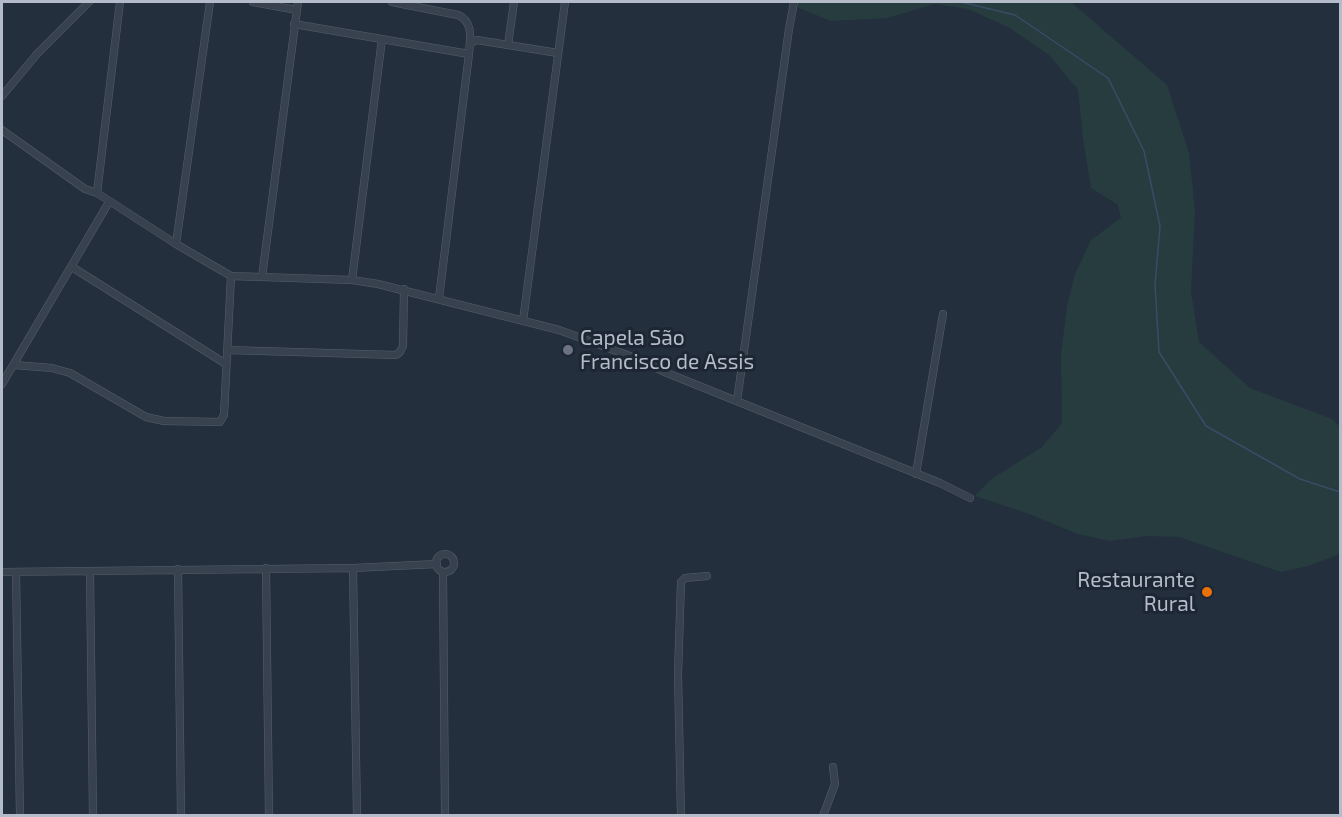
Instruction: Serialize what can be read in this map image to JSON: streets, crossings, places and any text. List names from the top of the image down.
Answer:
{
  "places": ["Capela São Francisco de Assis", "Restaurante Rural"]
}
